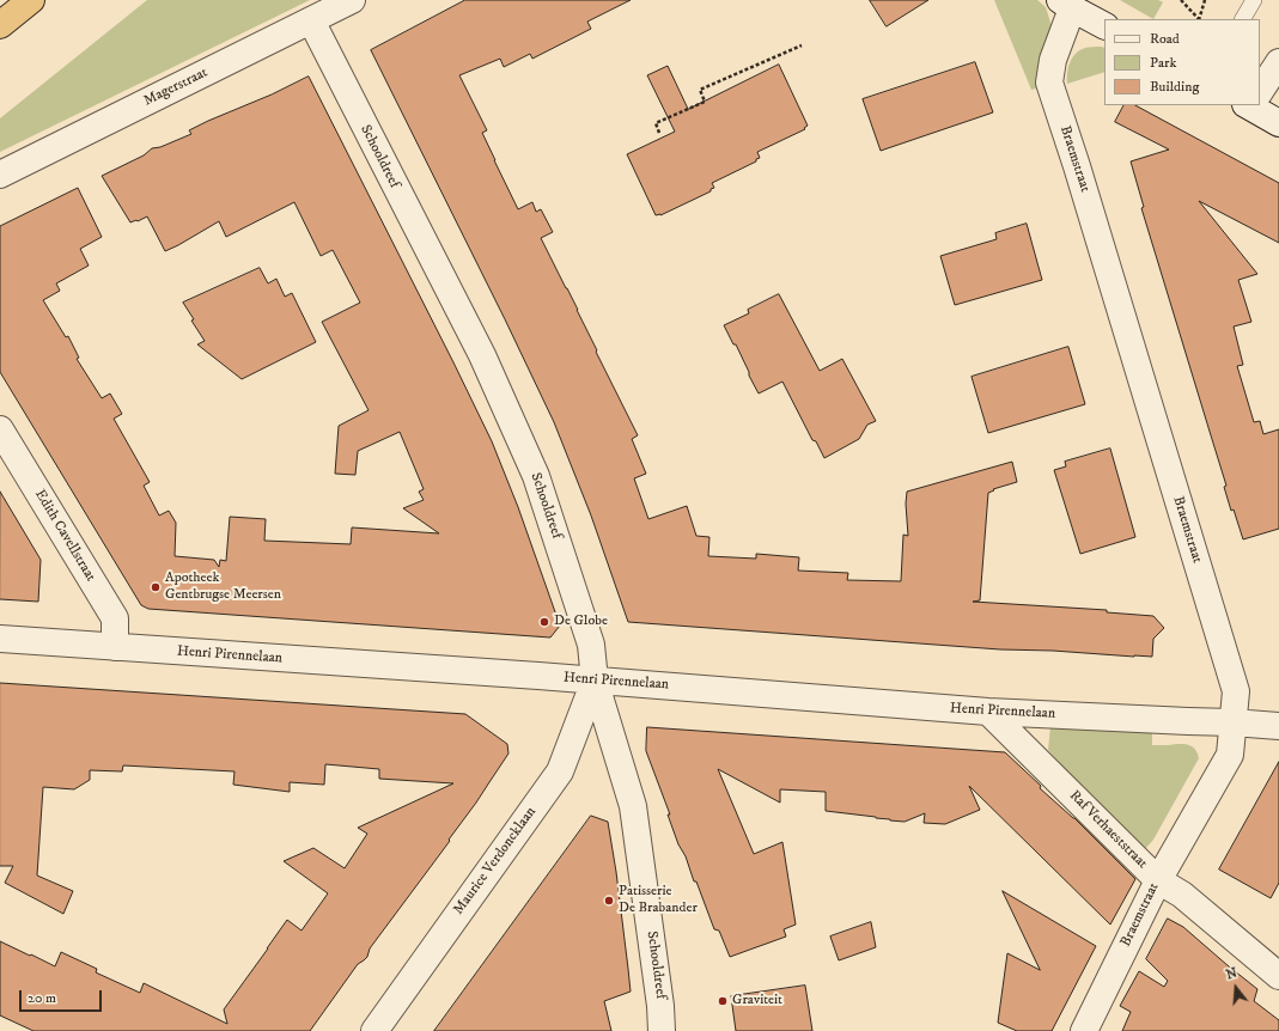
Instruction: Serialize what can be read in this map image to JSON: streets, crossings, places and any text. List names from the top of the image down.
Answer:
{
  "streets": {
    "street": [
      "Magerstraat",
      "Schooldreef",
      "Braemstraat",
      "Edith Cavellstraat",
      "Henri Pirennelaan",
      "Raf Verhaeststraat",
      "Maurice Verdoncklaan"
    ]
  },
  "crossings": [
    ["Magerstraat", "Schooldreef"],
    ["Schooldreef", "Henri Pirennelaan"],
    ["Schooldreef", "Maurice Verdoncklaan"],
    ["Braemstraat", "Henri Pirennelaan"],
    ["Braemstraat", "Raf Verhaeststraat"],
    ["Edith Cavellstraat", "Henri Pirennelaan"],
    ["Henri Pirennelaan", "Raf Verhaeststraat"],
    ["Henri Pirennelaan", "Maurice Verdoncklaan"]
  ],
  "places": [
    "Apotheek Gentbrugse Meersen",
    "De Globe",
    "Patisserie De Brabander",
    "Graviteit"
  ],
  "legend": ["Road", "Park", "Building"],
  "scale_bar": "20 m",
  "north": "top"
}
